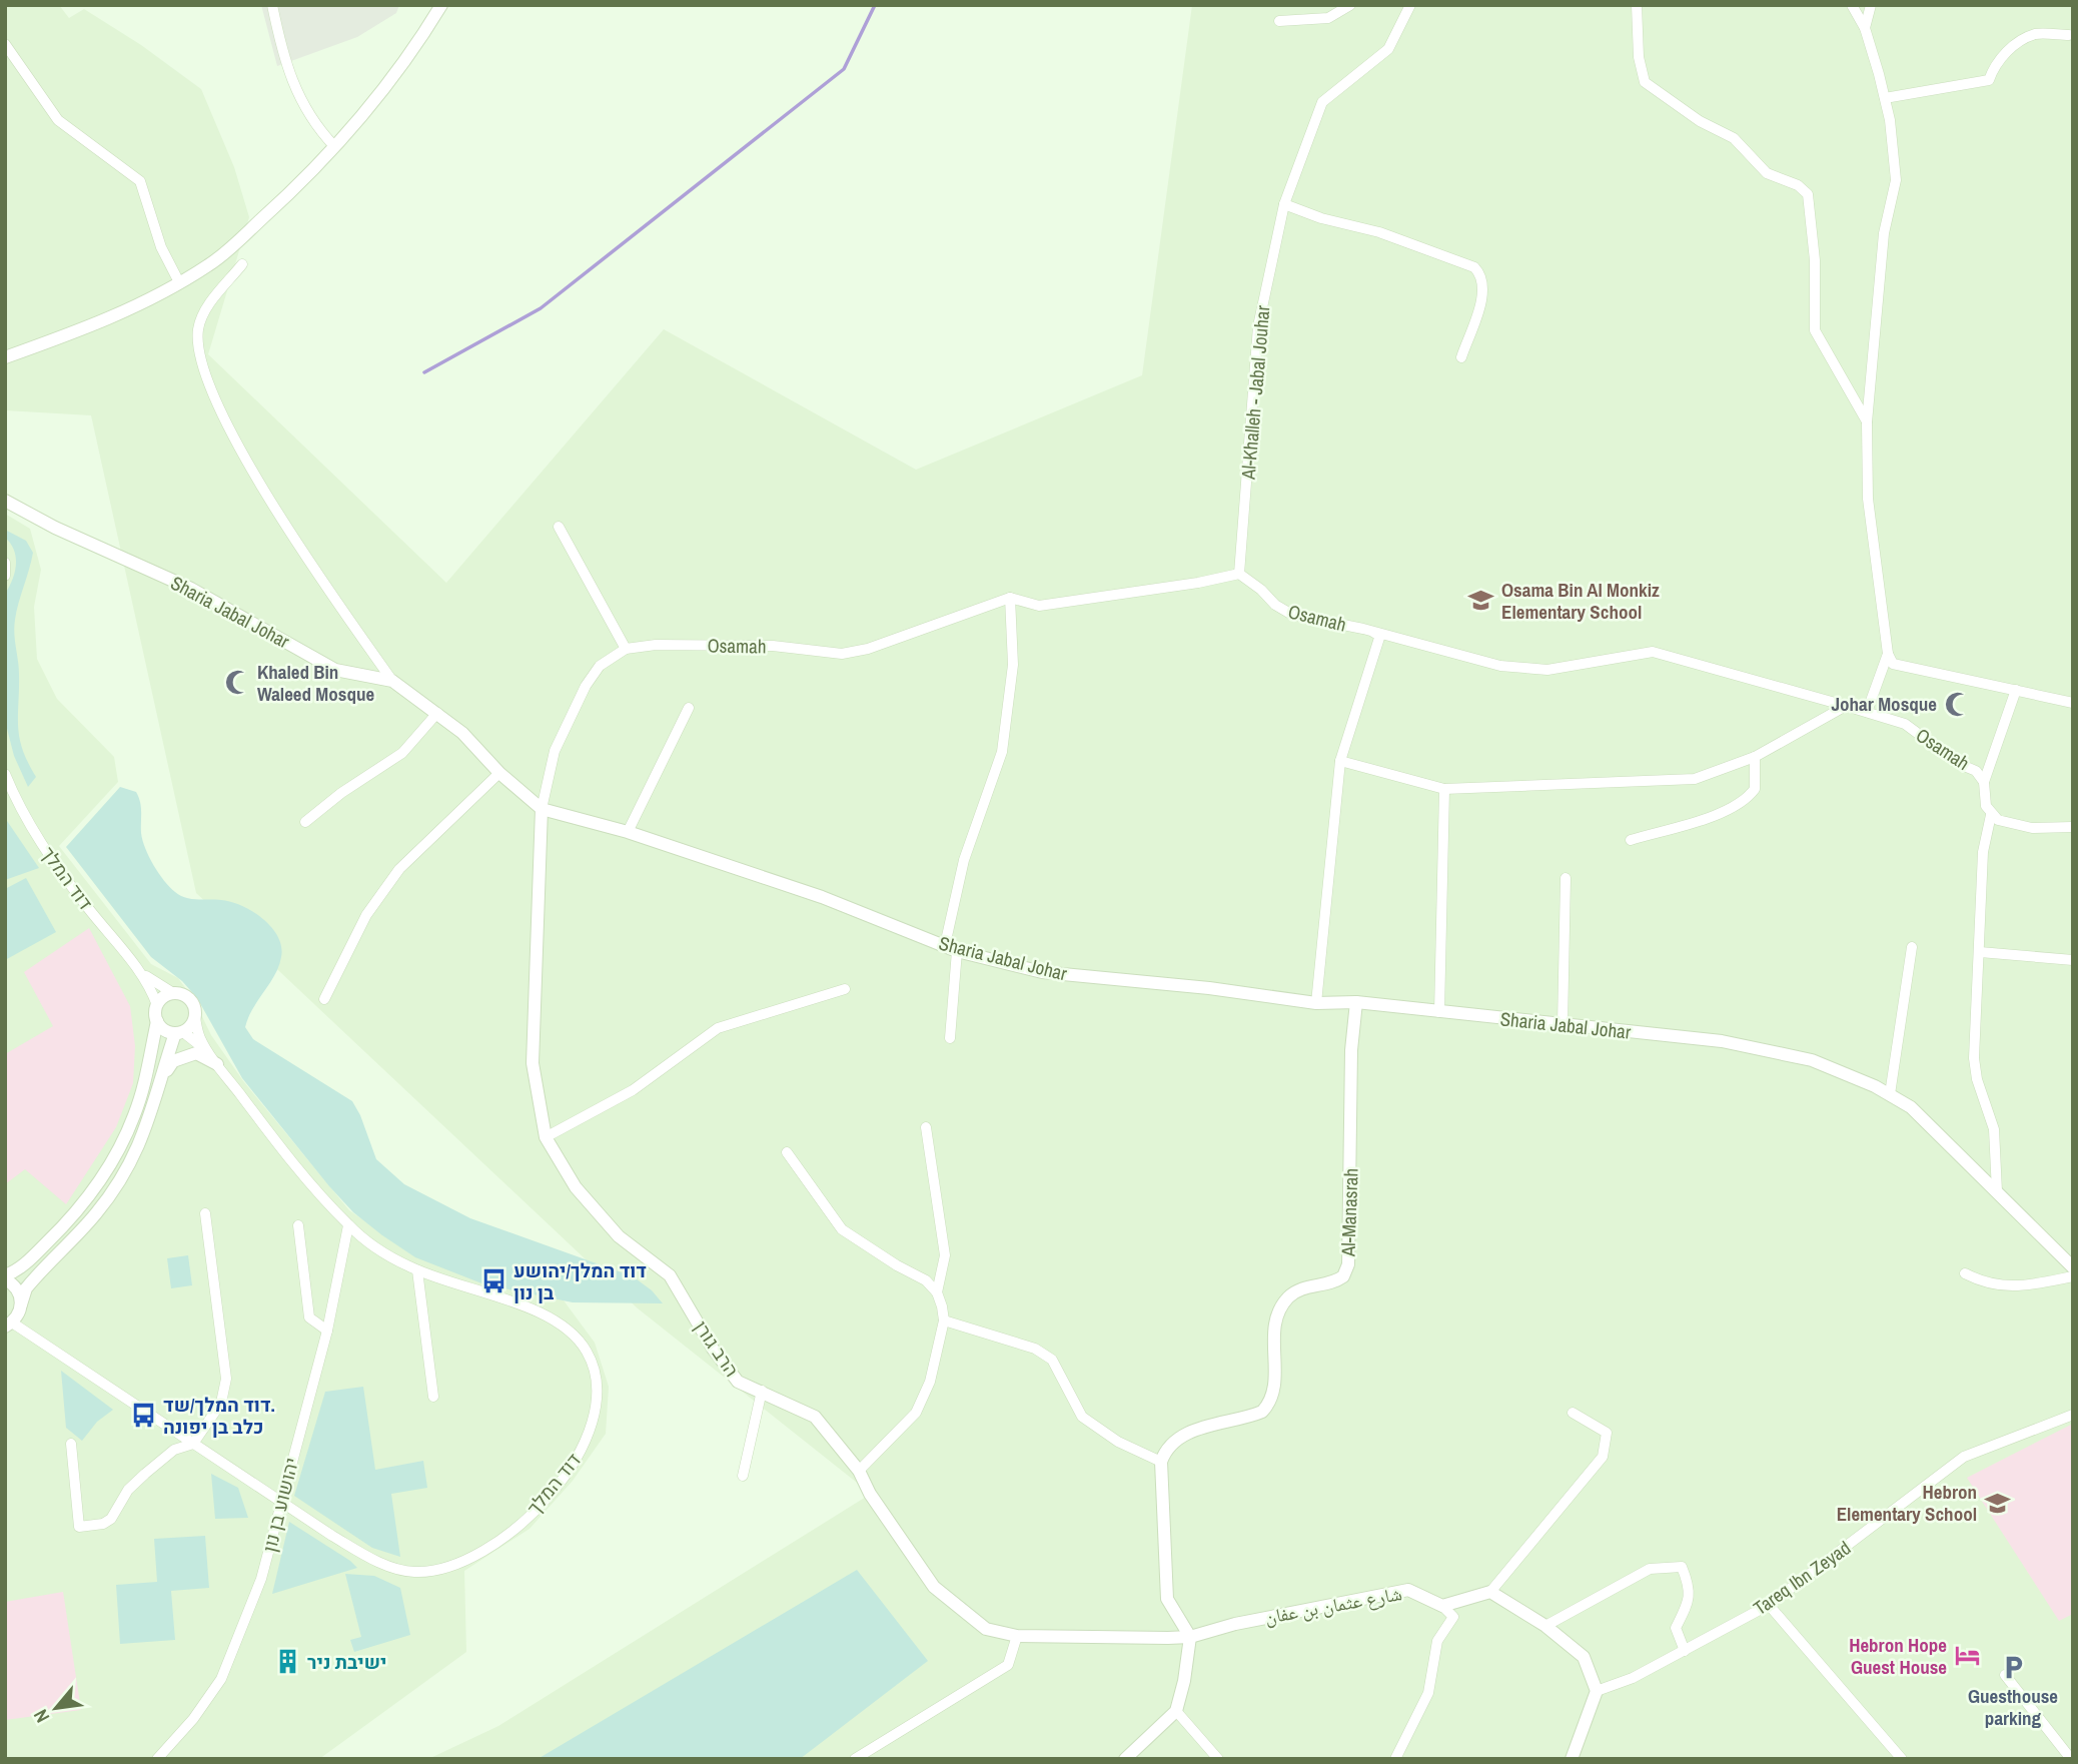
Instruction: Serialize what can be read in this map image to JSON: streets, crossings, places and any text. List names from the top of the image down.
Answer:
{
  "streets": {
    "street": [
      "Al-Khalleh - Jabal Jouhar",
      "Sharia Jabal Johar",
      "Osamah",
      "דוד המלך",
      "Al-Manasrah",
      "הרב גורן",
      "יהושוע בן נון",
      "Tareq Ibn Zeyad",
      "شارع عثمان بن عفان"
    ]
  },
  "crossings": [
    ["Al-Khalleh - Jabal Jouhar", "Osamah"],
    ["Sharia Jabal Johar", "Osamah"],
    ["Sharia Jabal Johar", "Al-Manasrah"],
    ["Sharia Jabal Johar", "הרב גורן"],
    ["Osamah", "הרב גורן"],
    ["דוד המלך", "יהושוע בן נון"],
    ["הרב גורן", "شارع عثمان بن عفان"]
  ],
  "places": {
    "school or university": ["Osama Bin Al Monkiz Elementary School", "Hebron Elementary School"],
    "mosque": ["Khaled Bin Waleed Mosque", "Johar Mosque"],
    "bus stop": ["דוד המלך/יהושע בן נון", "דוד המלך/שד. כלב בן יפונה"],
    "hotel": ["Hebron Hope Guest House"],
    "building": ["ישיבת ניר"],
    "parking": ["Guesthouse parking"]
  },
  "north": "bottom left"
}
